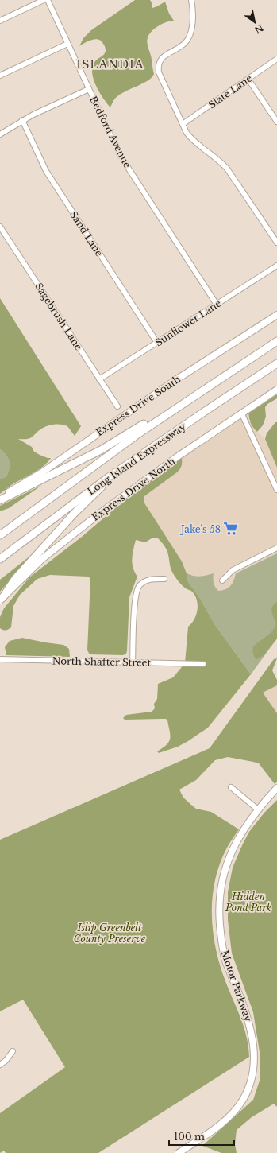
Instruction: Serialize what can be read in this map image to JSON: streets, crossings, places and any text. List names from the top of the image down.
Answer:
{
  "streets": {
    "highway": ["Long Island Expressway"],
    "main road": ["Express Drive South", "Express Drive North", "Motor Parkway"],
    "street": [
      "Slate Lane",
      "Bedford Avenue",
      "Sand Lane",
      "Sagebrush Lane",
      "Sunflower Lane",
      "North Shafter Street"
    ]
  },
  "crossings": [
    ["Bedford Avenue", "Sunflower Lane"],
    ["Sand Lane", "Sunflower Lane"],
    ["Sagebrush Lane", "Sunflower Lane"]
  ],
  "districts": ["ISLANDIA"],
  "parks": ["Hidden Pond Park", "Islip Greenbelt County Preserve"],
  "places": {
    "supermarket": ["Jake's 58"]
  },
  "scale_bar": "100 m",
  "north": "bottom right"
}
